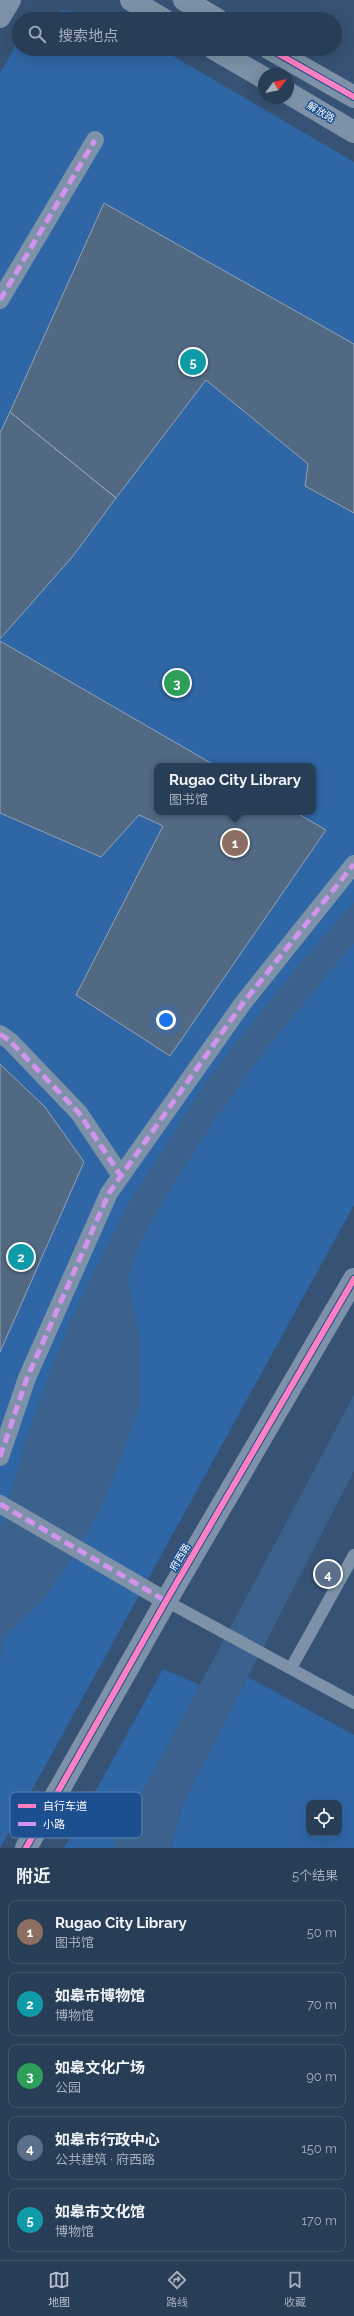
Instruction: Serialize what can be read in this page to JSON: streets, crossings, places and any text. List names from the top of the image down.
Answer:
{
  "streets": {
    "street": ["解放路", "府西路"]
  },
  "legend": ["自行车道", "小路"],
  "north": "top right",
  "page": {
    "search": "搜索地点",
    "pins": [
      "5",
      "3",
      "1",
      "2",
      "4"
    ],
    "popup": ["Rugao City Library", "图书馆"],
    "heading": ["附近", "5个结果"],
    "list": [
      {
        "mark": "1",
        "name": "Rugao City Library",
        "note": "图书馆",
        "value": "50 m"
      },
      {
        "mark": "2",
        "name": "如皋市博物馆",
        "note": "博物馆",
        "value": "70 m"
      },
      {
        "mark": "3",
        "name": "如皋文化广场",
        "note": "公园",
        "value": "90 m"
      },
      {
        "mark": "4",
        "name": "如皋市行政中心",
        "note": "公共建筑 · 府西路",
        "value": "150 m"
      },
      {
        "mark": "5",
        "name": "如皋市文化馆",
        "note": "博物馆",
        "value": "170 m"
      }
    ],
    "nav": ["地图", "路线", "收藏"]
  }
}
